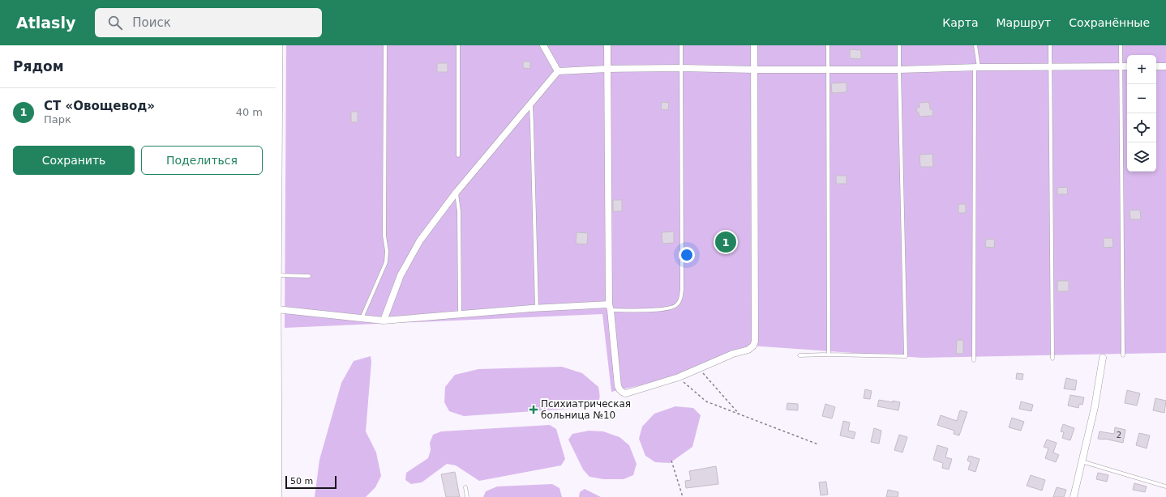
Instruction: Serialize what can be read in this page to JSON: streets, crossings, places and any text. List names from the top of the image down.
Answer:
{
  "places": {
    "health": ["Психиатрическая больница №10"]
  },
  "house_numbers": ["2"],
  "scale_bar": "50 m",
  "page": {
    "header": "Atlasly",
    "search": "Поиск",
    "nav": ["Карта", "Маршрут", "Сохранённые"],
    "heading": "Рядом",
    "map_buttons": ["+", "−"],
    "list": [
      {
        "mark": "1",
        "name": "СТ «Овощевод»",
        "note": "Парк",
        "value": "40 m"
      }
    ],
    "buttons": ["Сохранить", "Поделиться"],
    "pins": "1",
    "scale": "50 m"
  }
}
